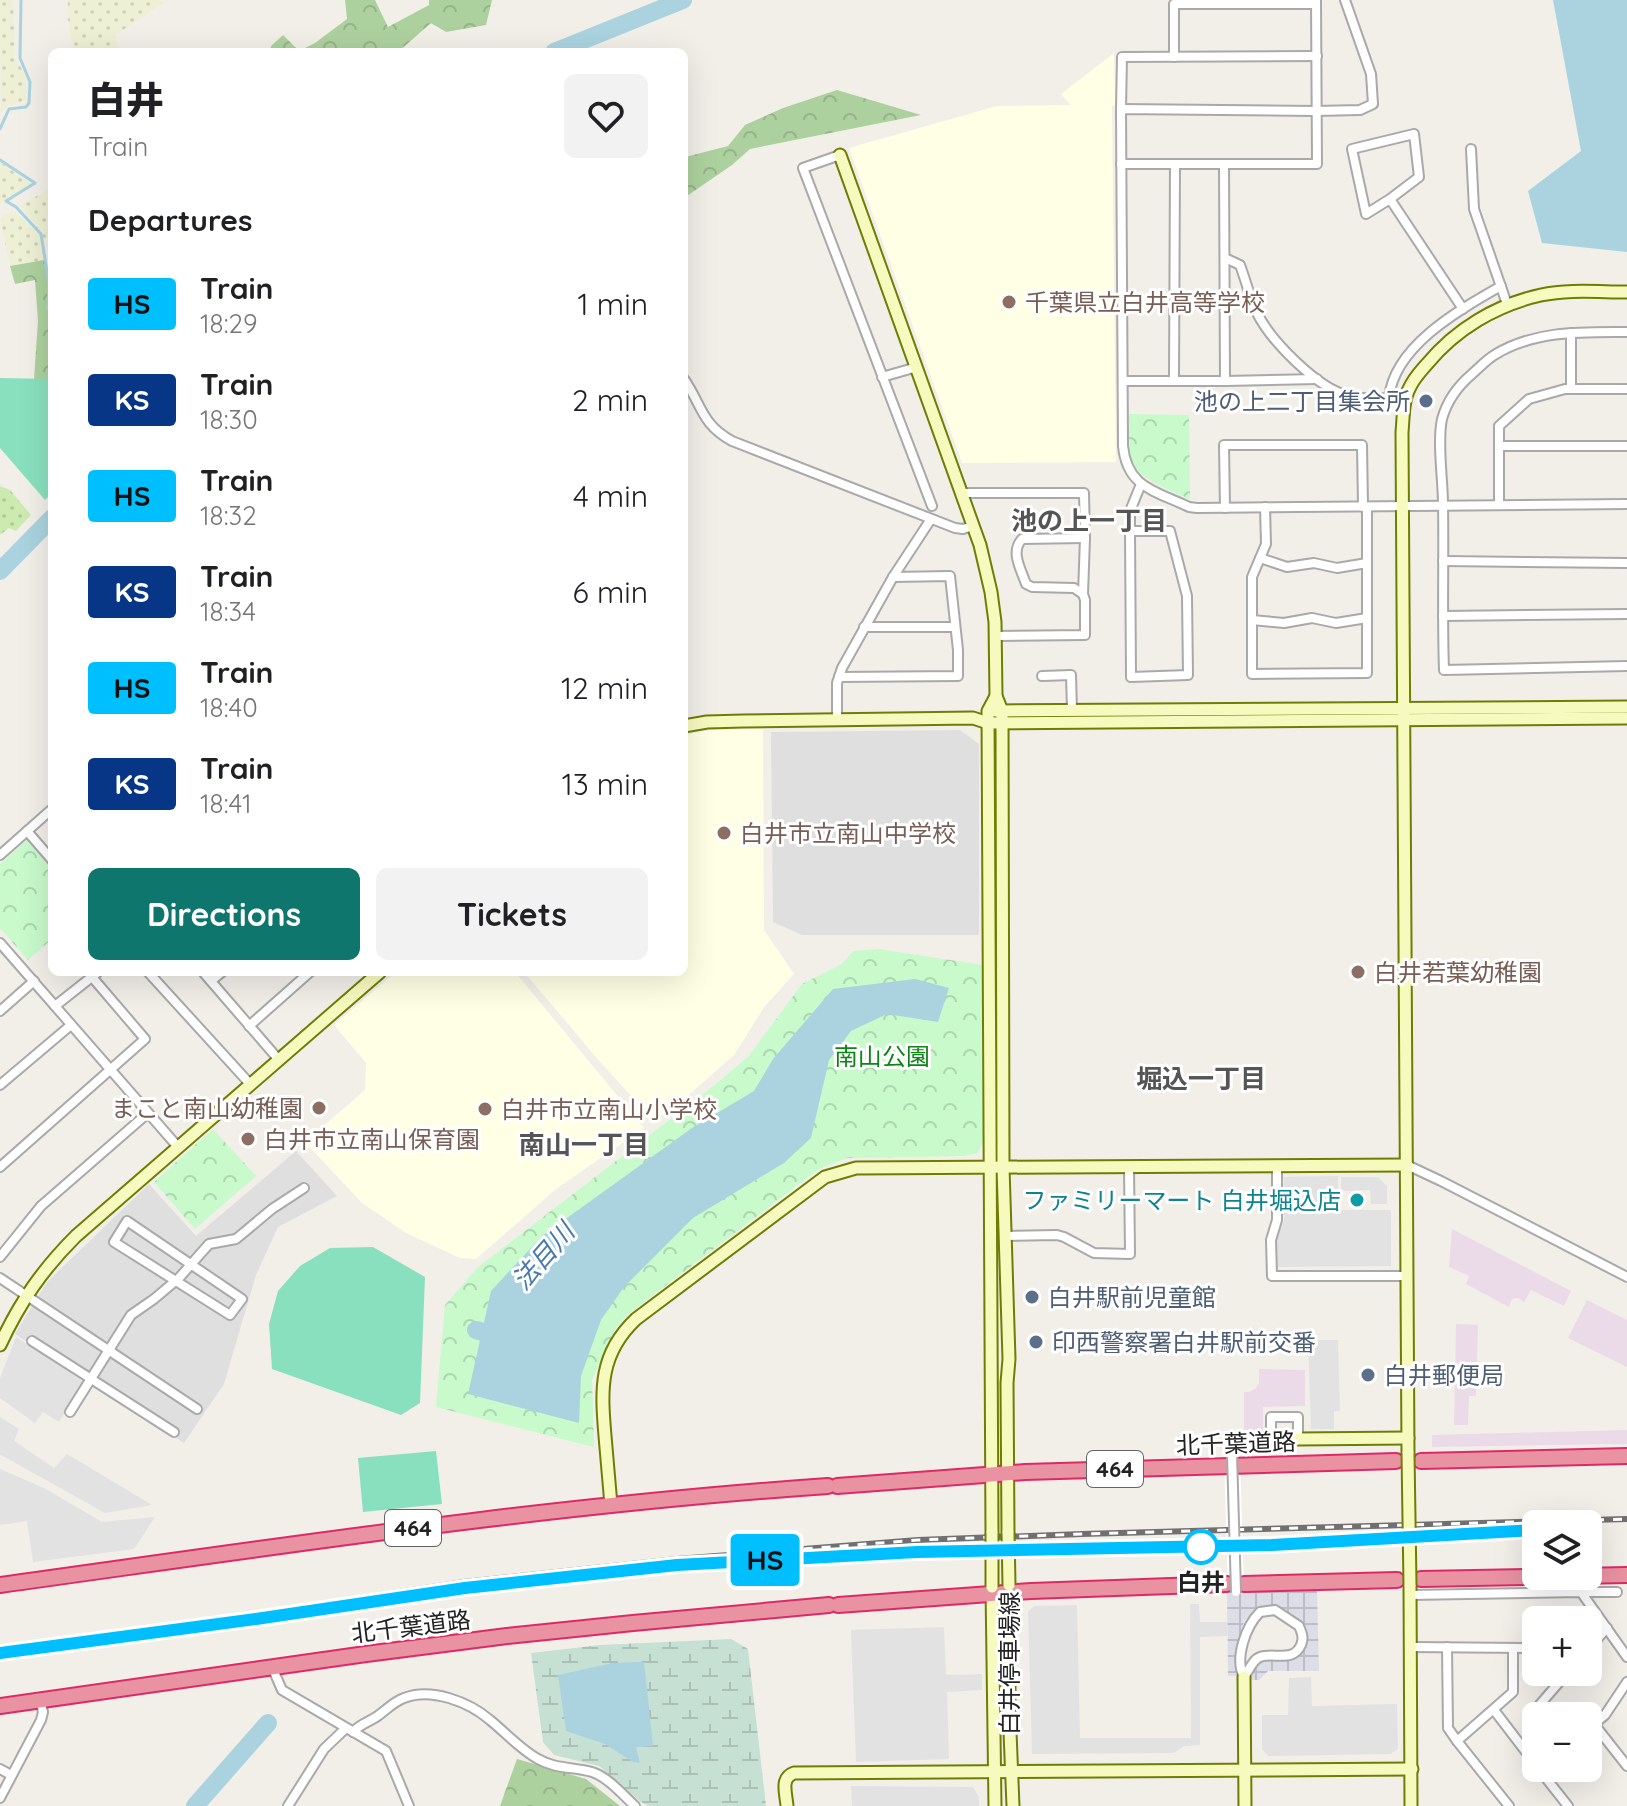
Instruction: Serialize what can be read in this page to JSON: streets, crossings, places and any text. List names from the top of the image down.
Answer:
{
  "streets": {
    "highway": ["北千葉道路", "464"],
    "street": ["白井停車場線"]
  },
  "crossings": [
    ["北千葉道路", "白井停車場線"]
  ],
  "districts": ["池の上一丁目", "堀込一丁目", "南山一丁目"],
  "water": ["法目川"],
  "parks": ["南山公園"],
  "places": [
    "千葉県立白井高等学校",
    "池の上二丁目集会所",
    "白井市立南山中学校",
    "白井若葉幼稚園",
    "まこと南山幼稚園",
    "白井市立南山小学校",
    "白井市立南山保育園",
    "ファミリーマート 白井堀込店",
    "白井駅前児童館",
    "印西警察署白井駅前交番",
    "白井郵便局",
    "白井"
  ],
  "page": {
    "on_map": "HS",
    "heading": [
      ["白井", "Train"],
      "Departures"
    ],
    "list": [
      {
        "mark": "HS",
        "name": "Train",
        "note": "18:29",
        "value": "1 min"
      },
      {
        "mark": "KS",
        "name": "Train",
        "note": "18:30",
        "value": "2 min"
      },
      {
        "mark": "HS",
        "name": "Train",
        "note": "18:32",
        "value": "4 min"
      },
      {
        "mark": "KS",
        "name": "Train",
        "note": "18:34",
        "value": "6 min"
      },
      {
        "mark": "HS",
        "name": "Train",
        "note": "18:40",
        "value": "12 min"
      },
      {
        "mark": "KS",
        "name": "Train",
        "note": "18:41",
        "value": "13 min"
      }
    ],
    "buttons": ["Directions", "Tickets"],
    "map_buttons": ["+", "−"]
  }
}
